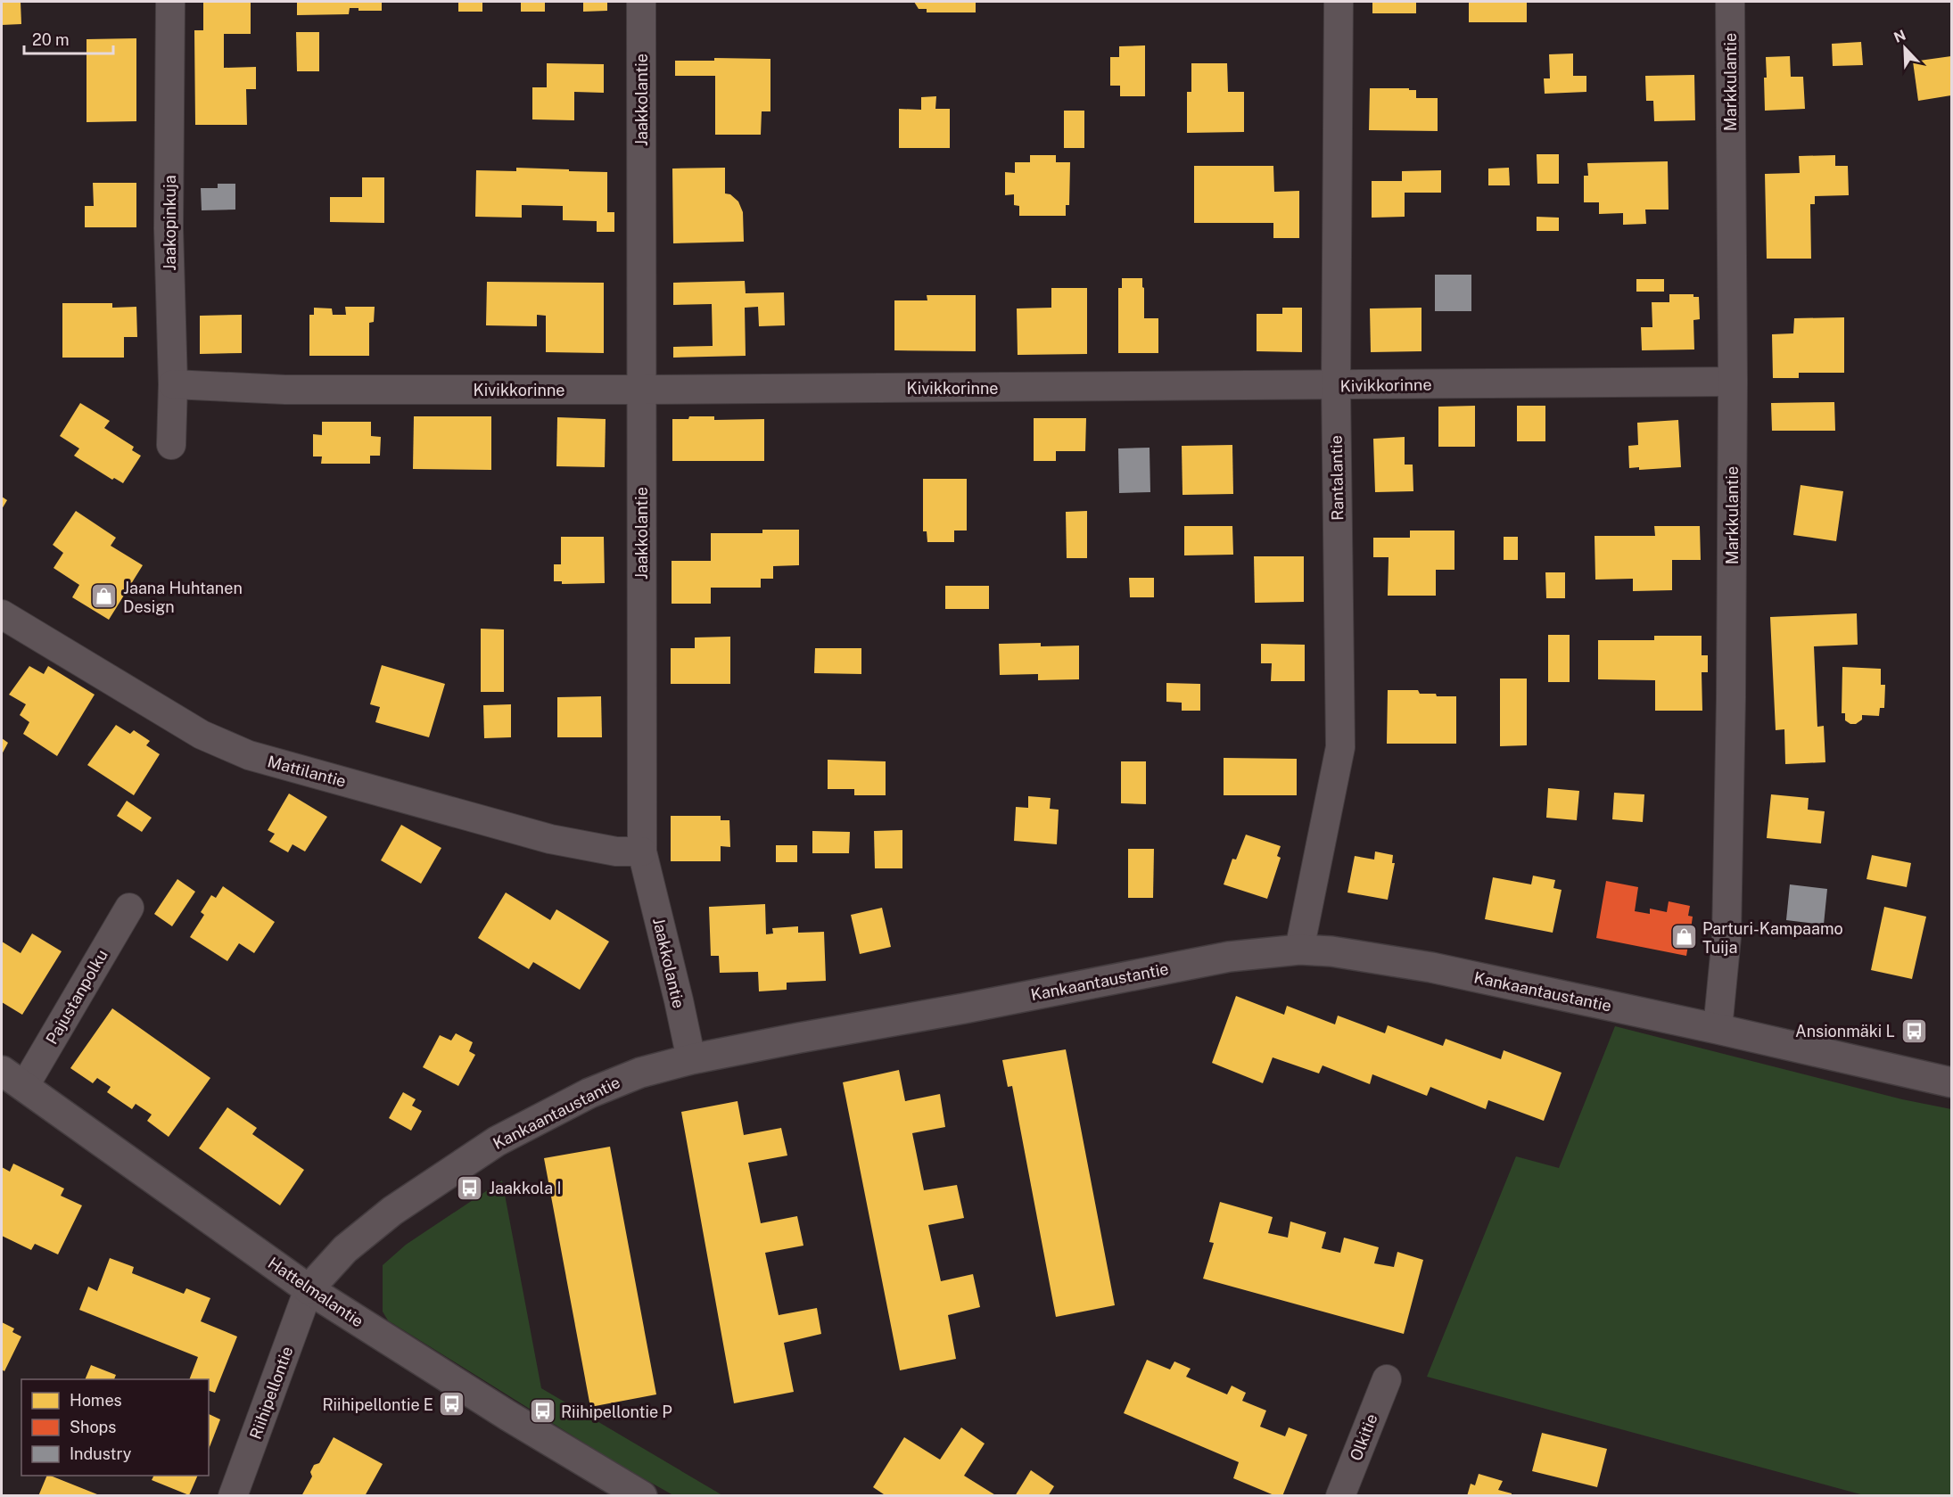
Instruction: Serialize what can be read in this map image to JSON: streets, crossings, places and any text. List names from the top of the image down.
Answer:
{
  "streets": {
    "street": [
      "Markkulantie",
      "Jaakkolantie",
      "Jaakopinkuja",
      "Kivikkorinne",
      "Rantalantie",
      "Mattilantie",
      "Kankaantaustantie",
      "Pajustanpolku",
      "Hattelmalantie",
      "Riihipellontie",
      "Olkitie"
    ]
  },
  "crossings": [
    ["Markkulantie", "Kivikkorinne"],
    ["Markkulantie", "Kankaantaustantie"],
    ["Jaakkolantie", "Kivikkorinne"],
    ["Jaakkolantie", "Mattilantie"],
    ["Jaakkolantie", "Kankaantaustantie"],
    ["Jaakopinkuja", "Kivikkorinne"],
    ["Kivikkorinne", "Rantalantie"],
    ["Rantalantie", "Kankaantaustantie"],
    ["Kankaantaustantie", "Hattelmalantie"],
    ["Kankaantaustantie", "Riihipellontie"],
    ["Pajustanpolku", "Hattelmalantie"],
    ["Hattelmalantie", "Riihipellontie"]
  ],
  "places": {
    "shop": ["Jaana Huhtanen Design", "Parturi-Kampaamo Tuija"],
    "bus stop": [
      "Ansionmäki L",
      "Jaakkola I",
      "Riihipellontie E",
      "Riihipellontie P"
    ]
  },
  "legend": ["Homes", "Shops", "Industry"],
  "scale_bar": "20 m",
  "north": "top left"
}
